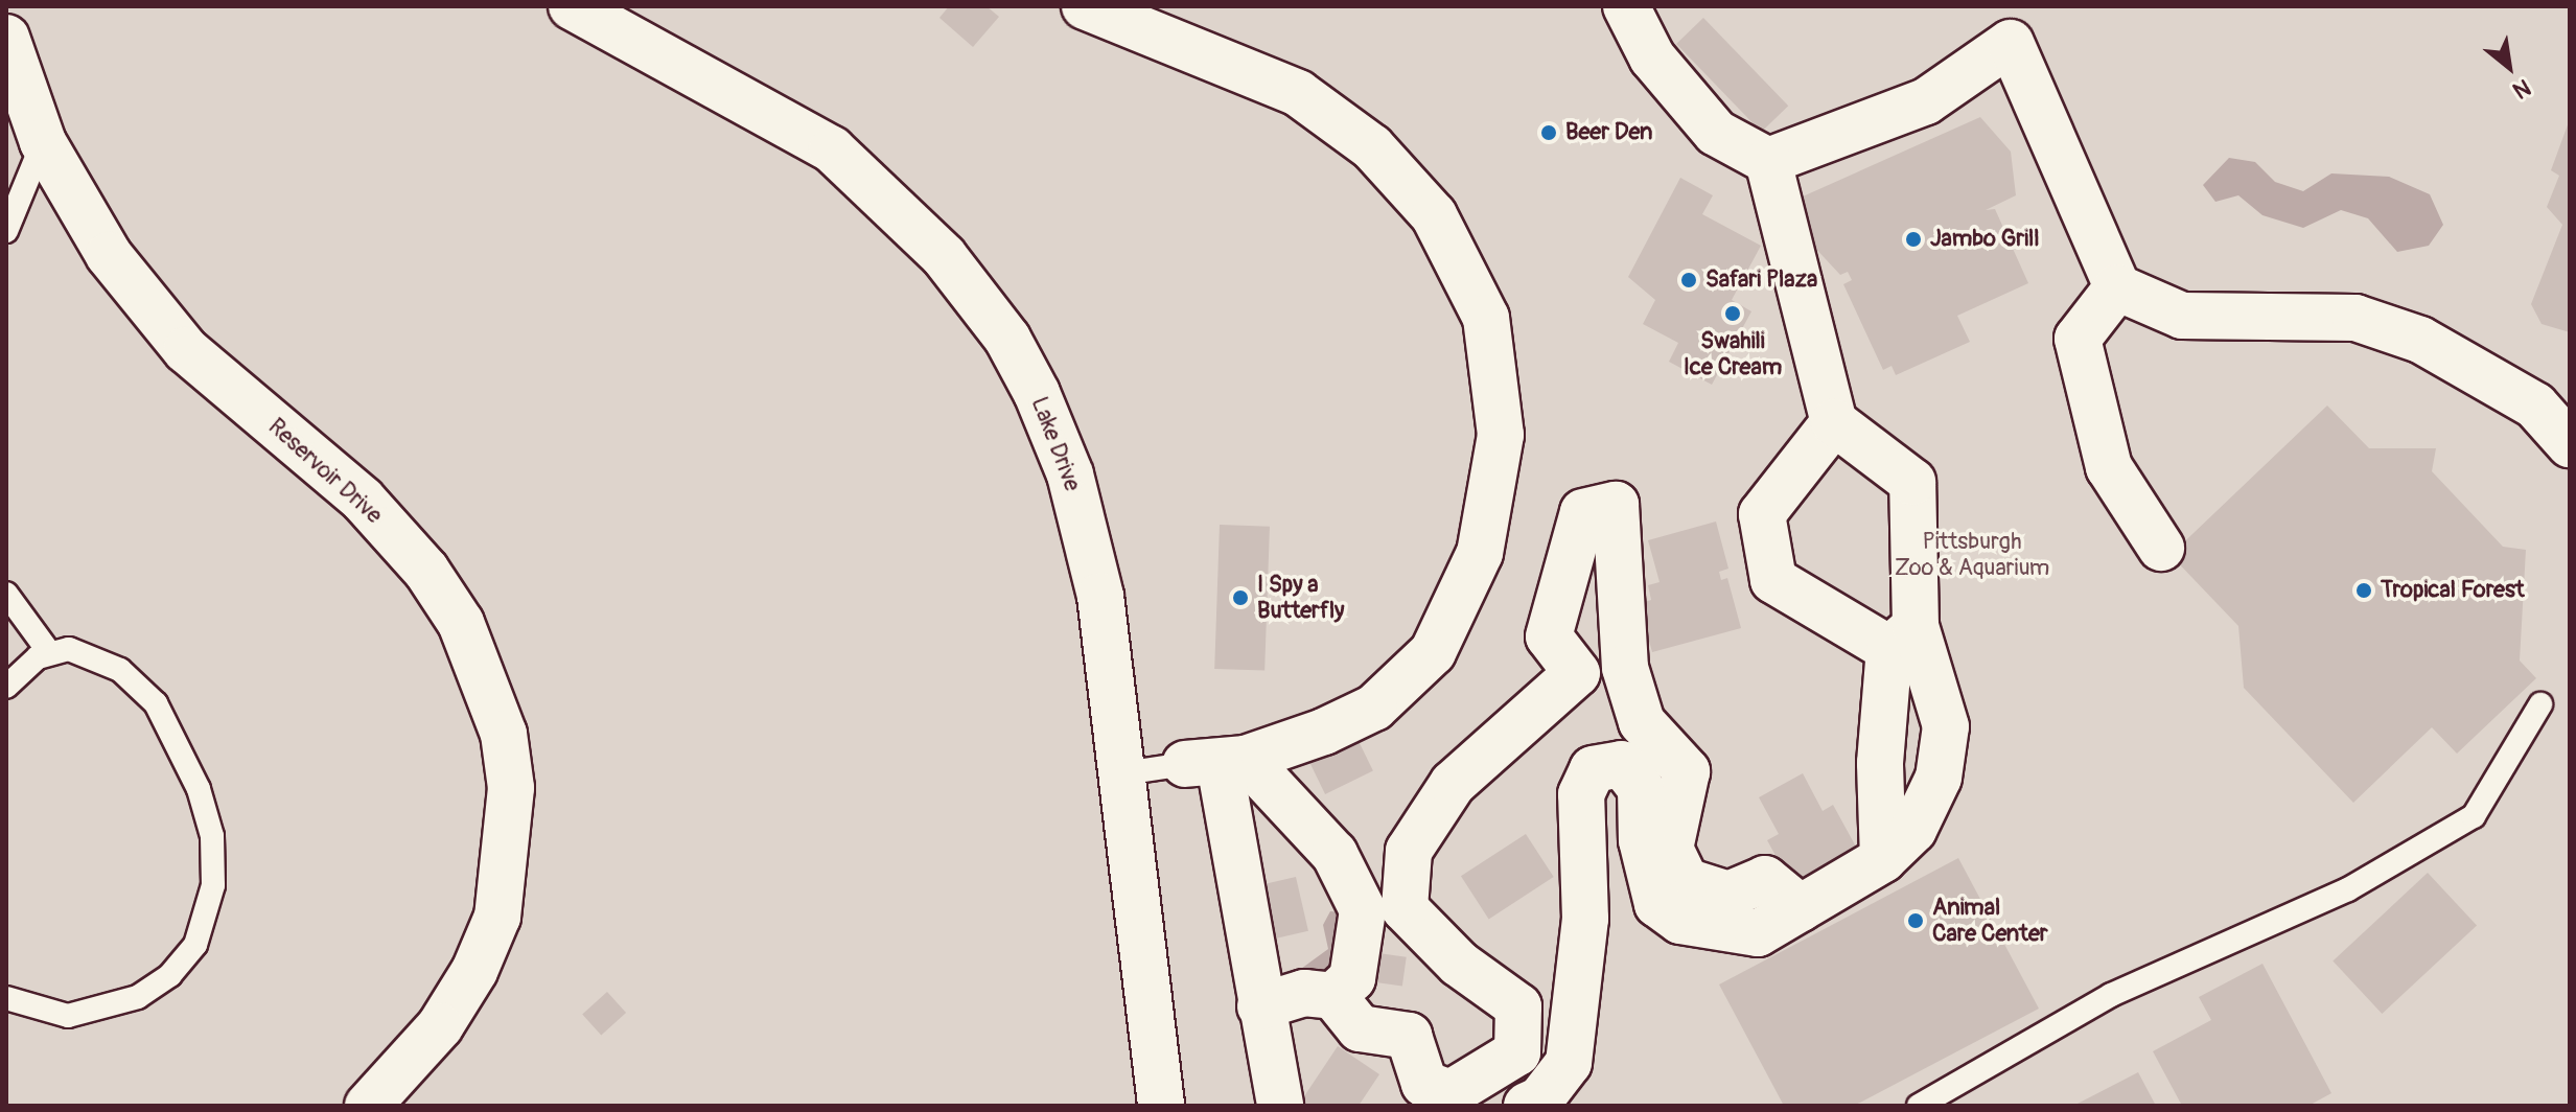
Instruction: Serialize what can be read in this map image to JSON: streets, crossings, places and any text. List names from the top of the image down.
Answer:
{
  "streets": {
    "street": ["Lake Drive", "Reservoir Drive"]
  },
  "parks": ["Pittsburgh Zoo & Aquarium"],
  "places": [
    "Beer Den",
    "Jambo Grill",
    "Safari Plaza",
    "Swahili Ice Cream",
    "Tropical Forest",
    "I Spy a Butterfly",
    "Animal Care Center"
  ],
  "north": "bottom right"
}
